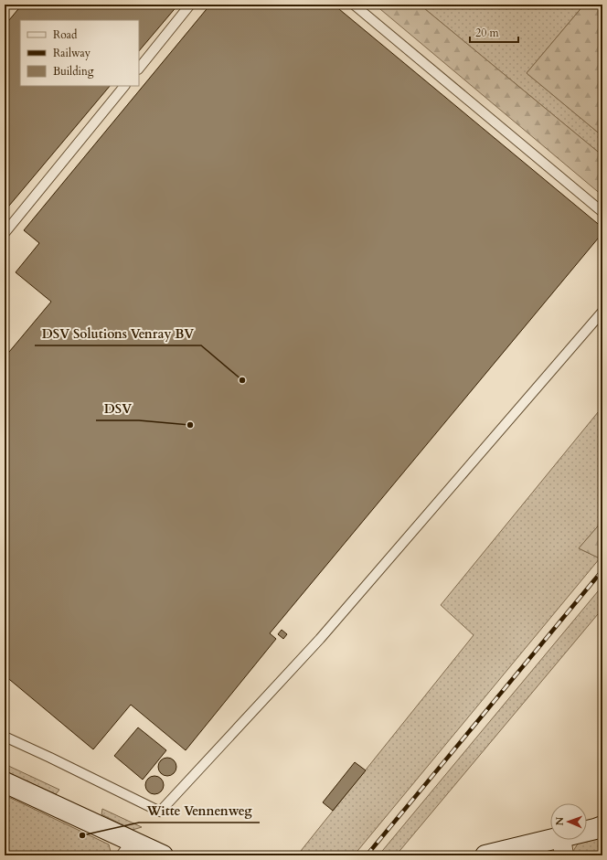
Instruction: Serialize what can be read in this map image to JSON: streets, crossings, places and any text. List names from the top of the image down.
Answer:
{
  "places": ["DSV Solutions Venray BV", "DSV", "Witte Vennenweg"],
  "legend": ["Road", "Railway", "Building"],
  "scale_bar": "20 m",
  "north": "left"
}
